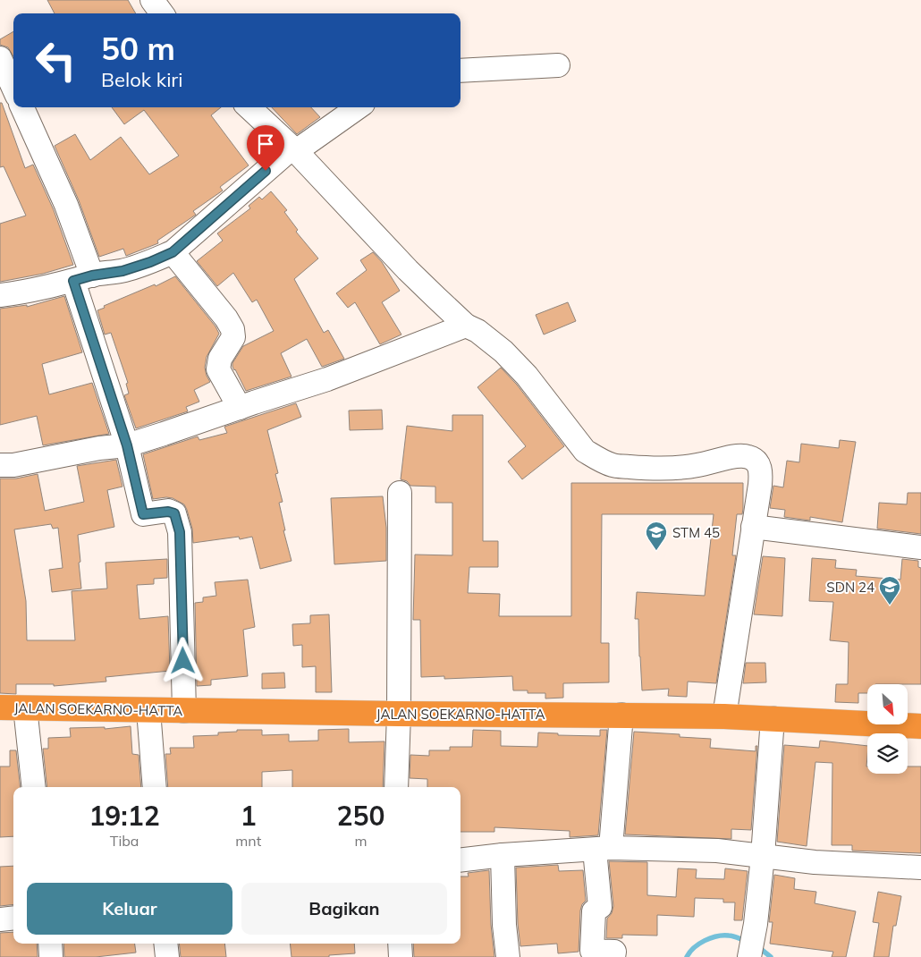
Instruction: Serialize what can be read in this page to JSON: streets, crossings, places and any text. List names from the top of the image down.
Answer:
{
  "streets": {
    "highway": ["JALAN SOEKARNO-HATTA"]
  },
  "places": {
    "school or university": ["STM 45", "SDN 24"]
  },
  "north": "bottom right",
  "page": {
    "turn": ["50 m", "Belok kiri"],
    "eta": [
      "19:12",
      "Tiba",
      "1",
      "mnt",
      "250",
      "m"
    ],
    "buttons": ["Keluar", "Bagikan"]
  }
}
